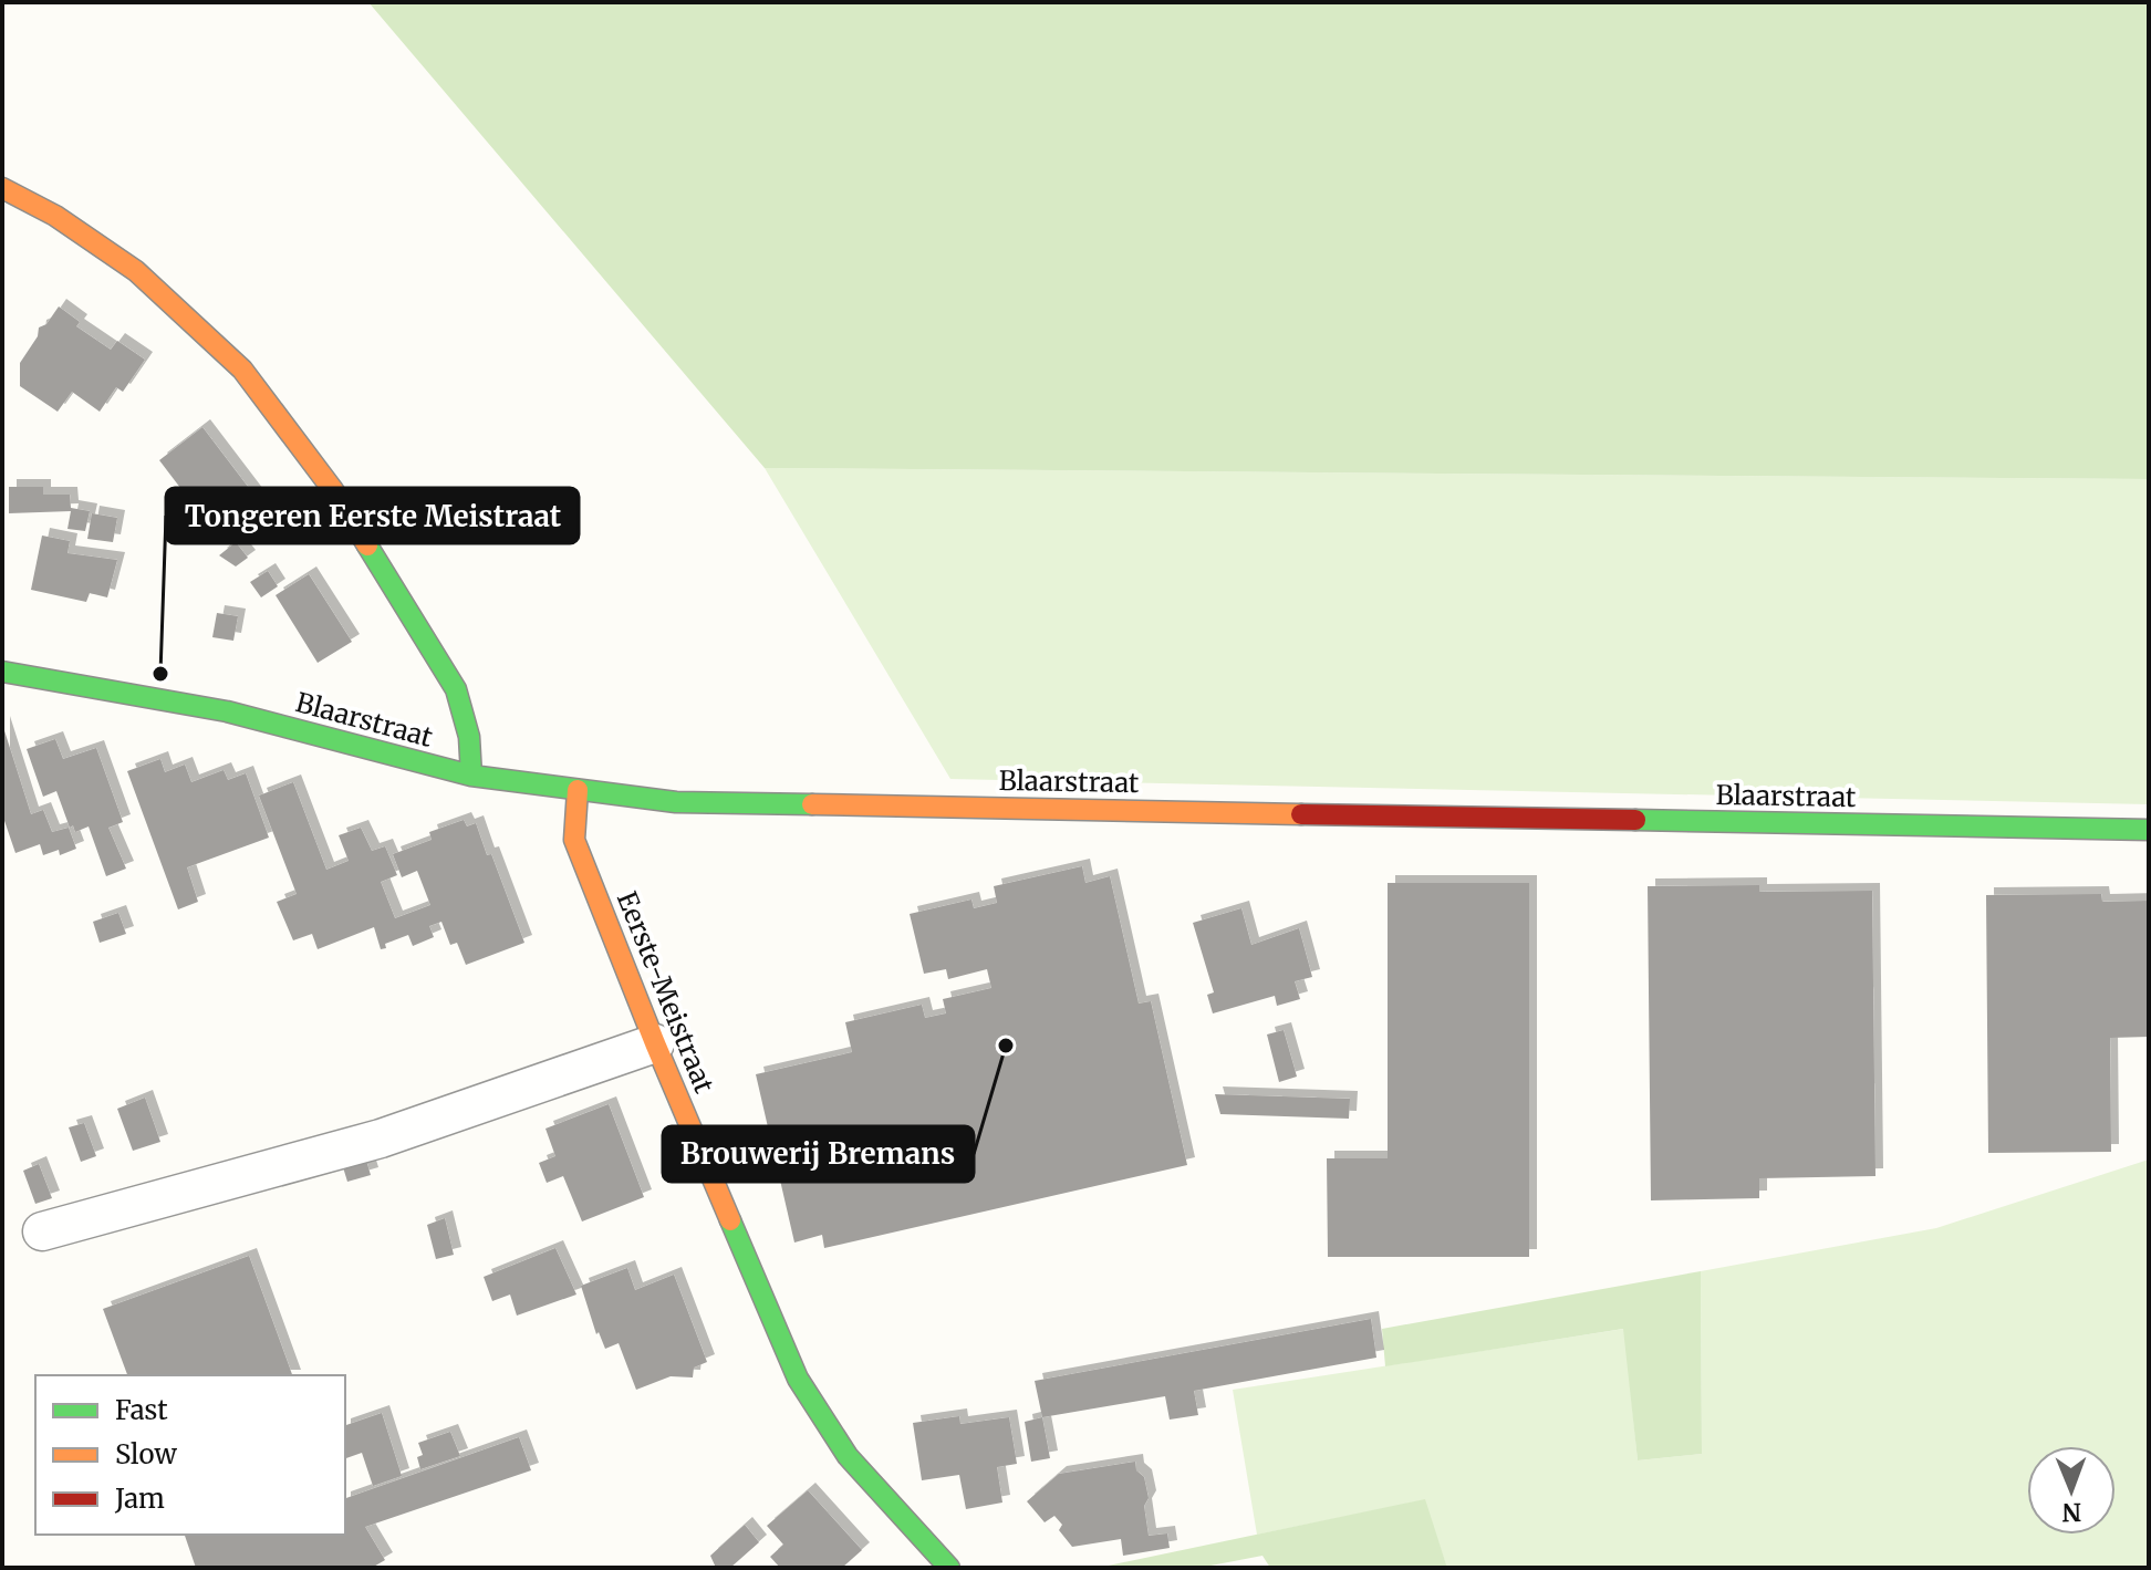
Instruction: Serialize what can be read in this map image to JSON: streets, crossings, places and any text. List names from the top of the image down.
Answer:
{
  "streets": {
    "street": ["Blaarstraat", "Eerste-Meistraat"]
  },
  "crossings": [
    ["Blaarstraat", "Eerste-Meistraat"]
  ],
  "places": ["Tongeren Eerste Meistraat", "Brouwerij Bremans"],
  "legend": ["Fast", "Slow", "Jam"],
  "north": "bottom"
}
